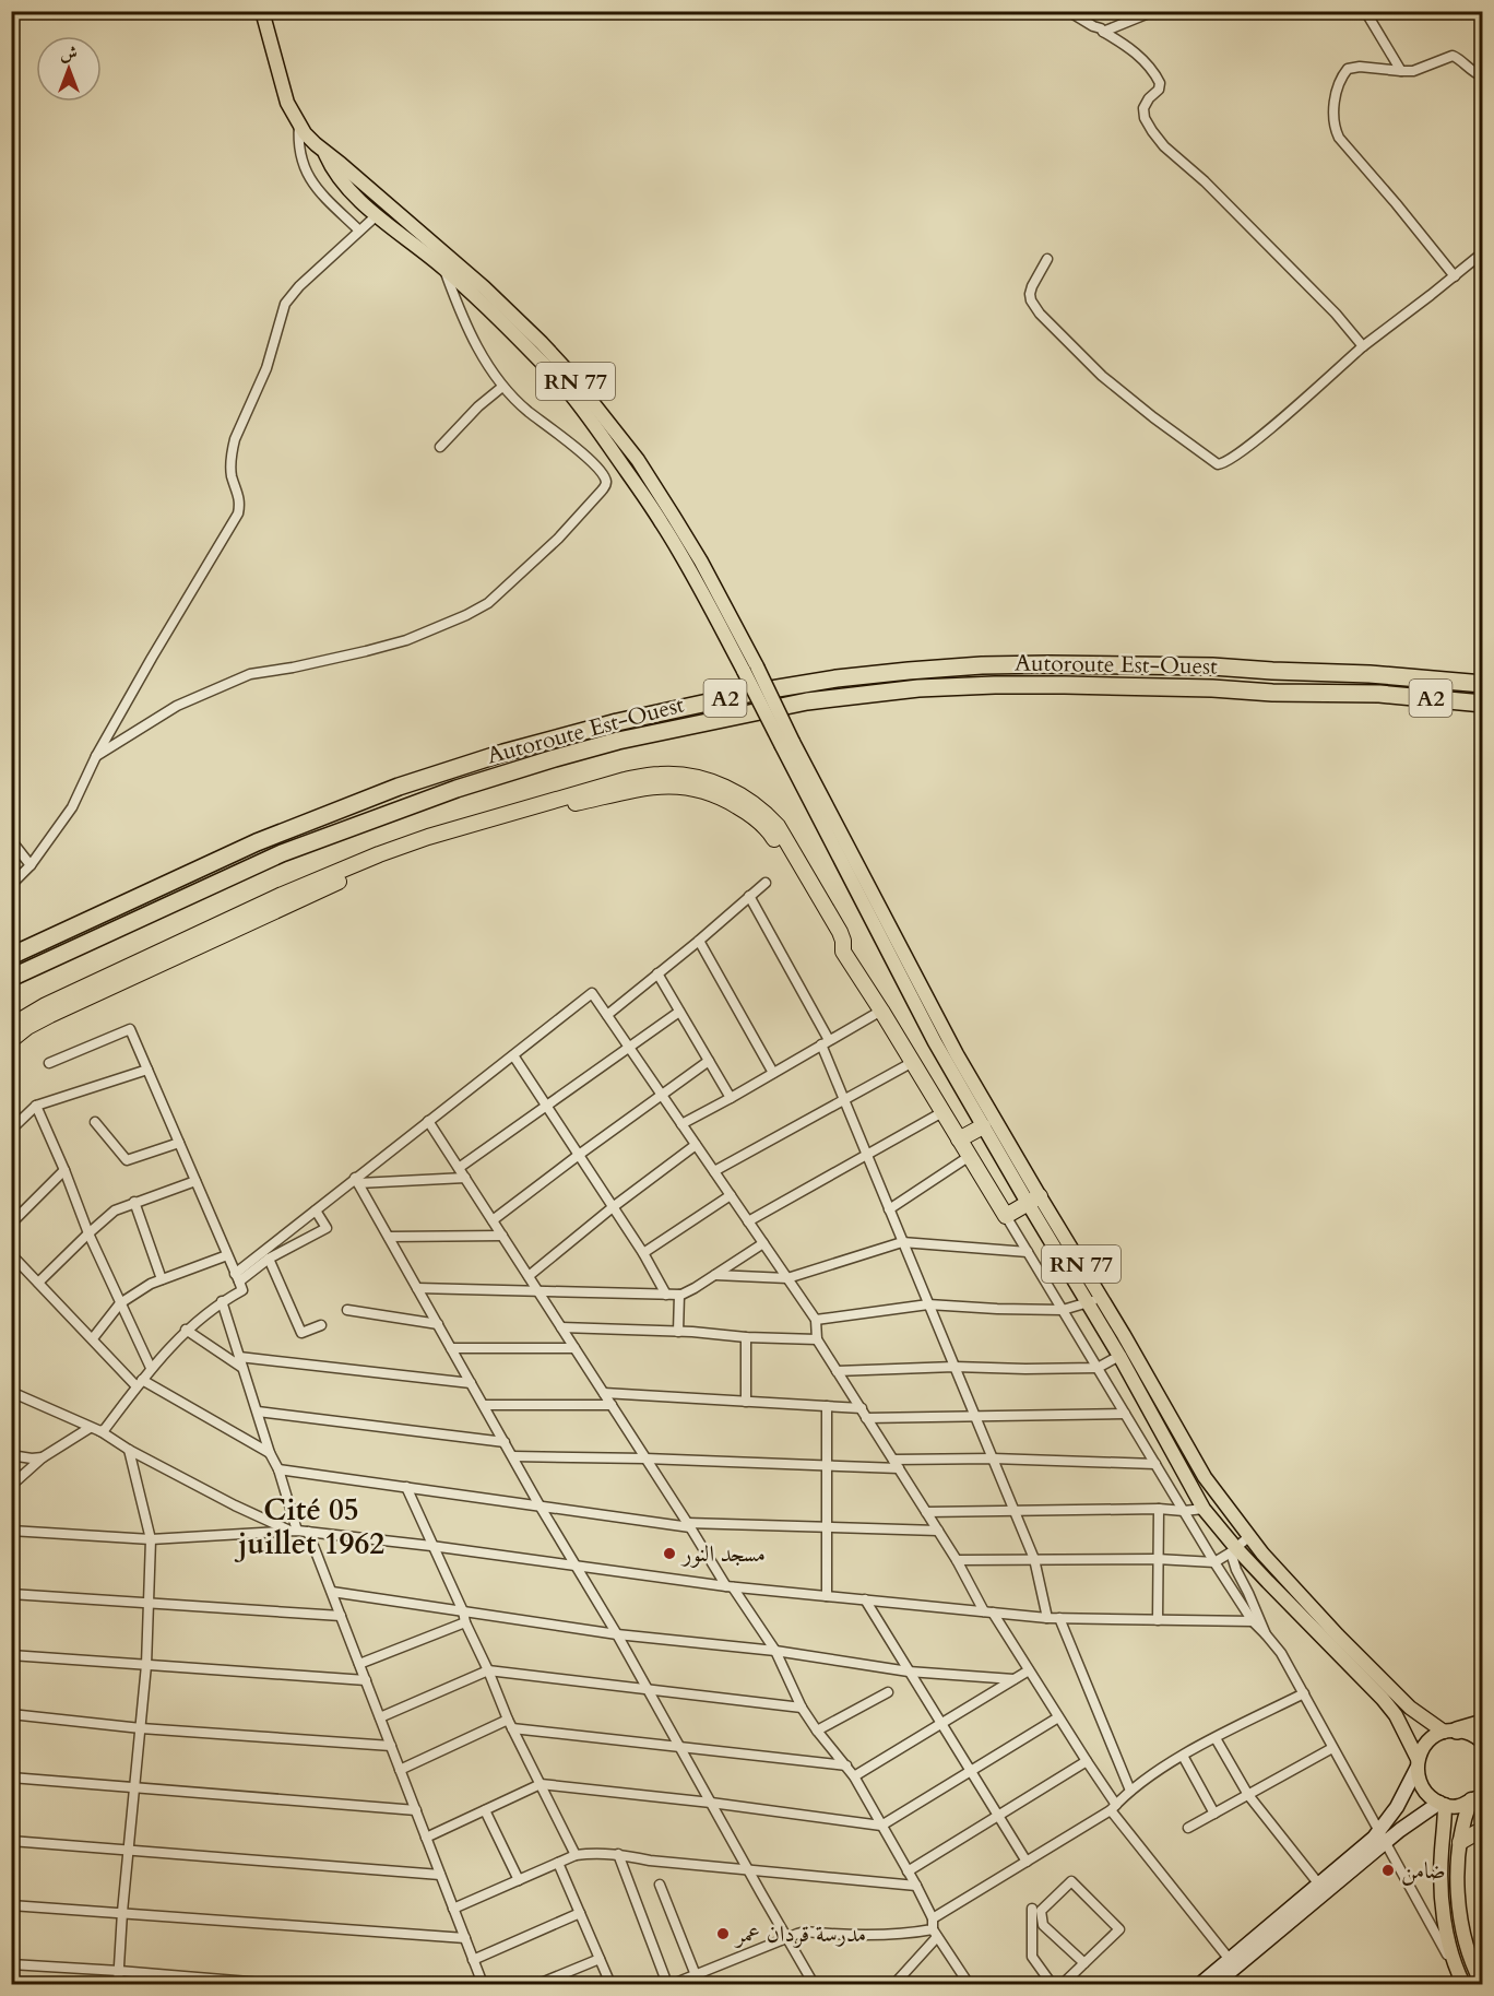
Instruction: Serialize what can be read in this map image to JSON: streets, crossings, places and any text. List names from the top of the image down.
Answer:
{
  "streets": {
    "highway": ["Autoroute Est-Ouest", "A2"],
    "main road": ["RN 77"]
  },
  "districts": ["Cité 05 juillet 1962"],
  "places": ["مسجد النور", "ضامن", "مدرسة قردان عمر"],
  "north": "top"
}
